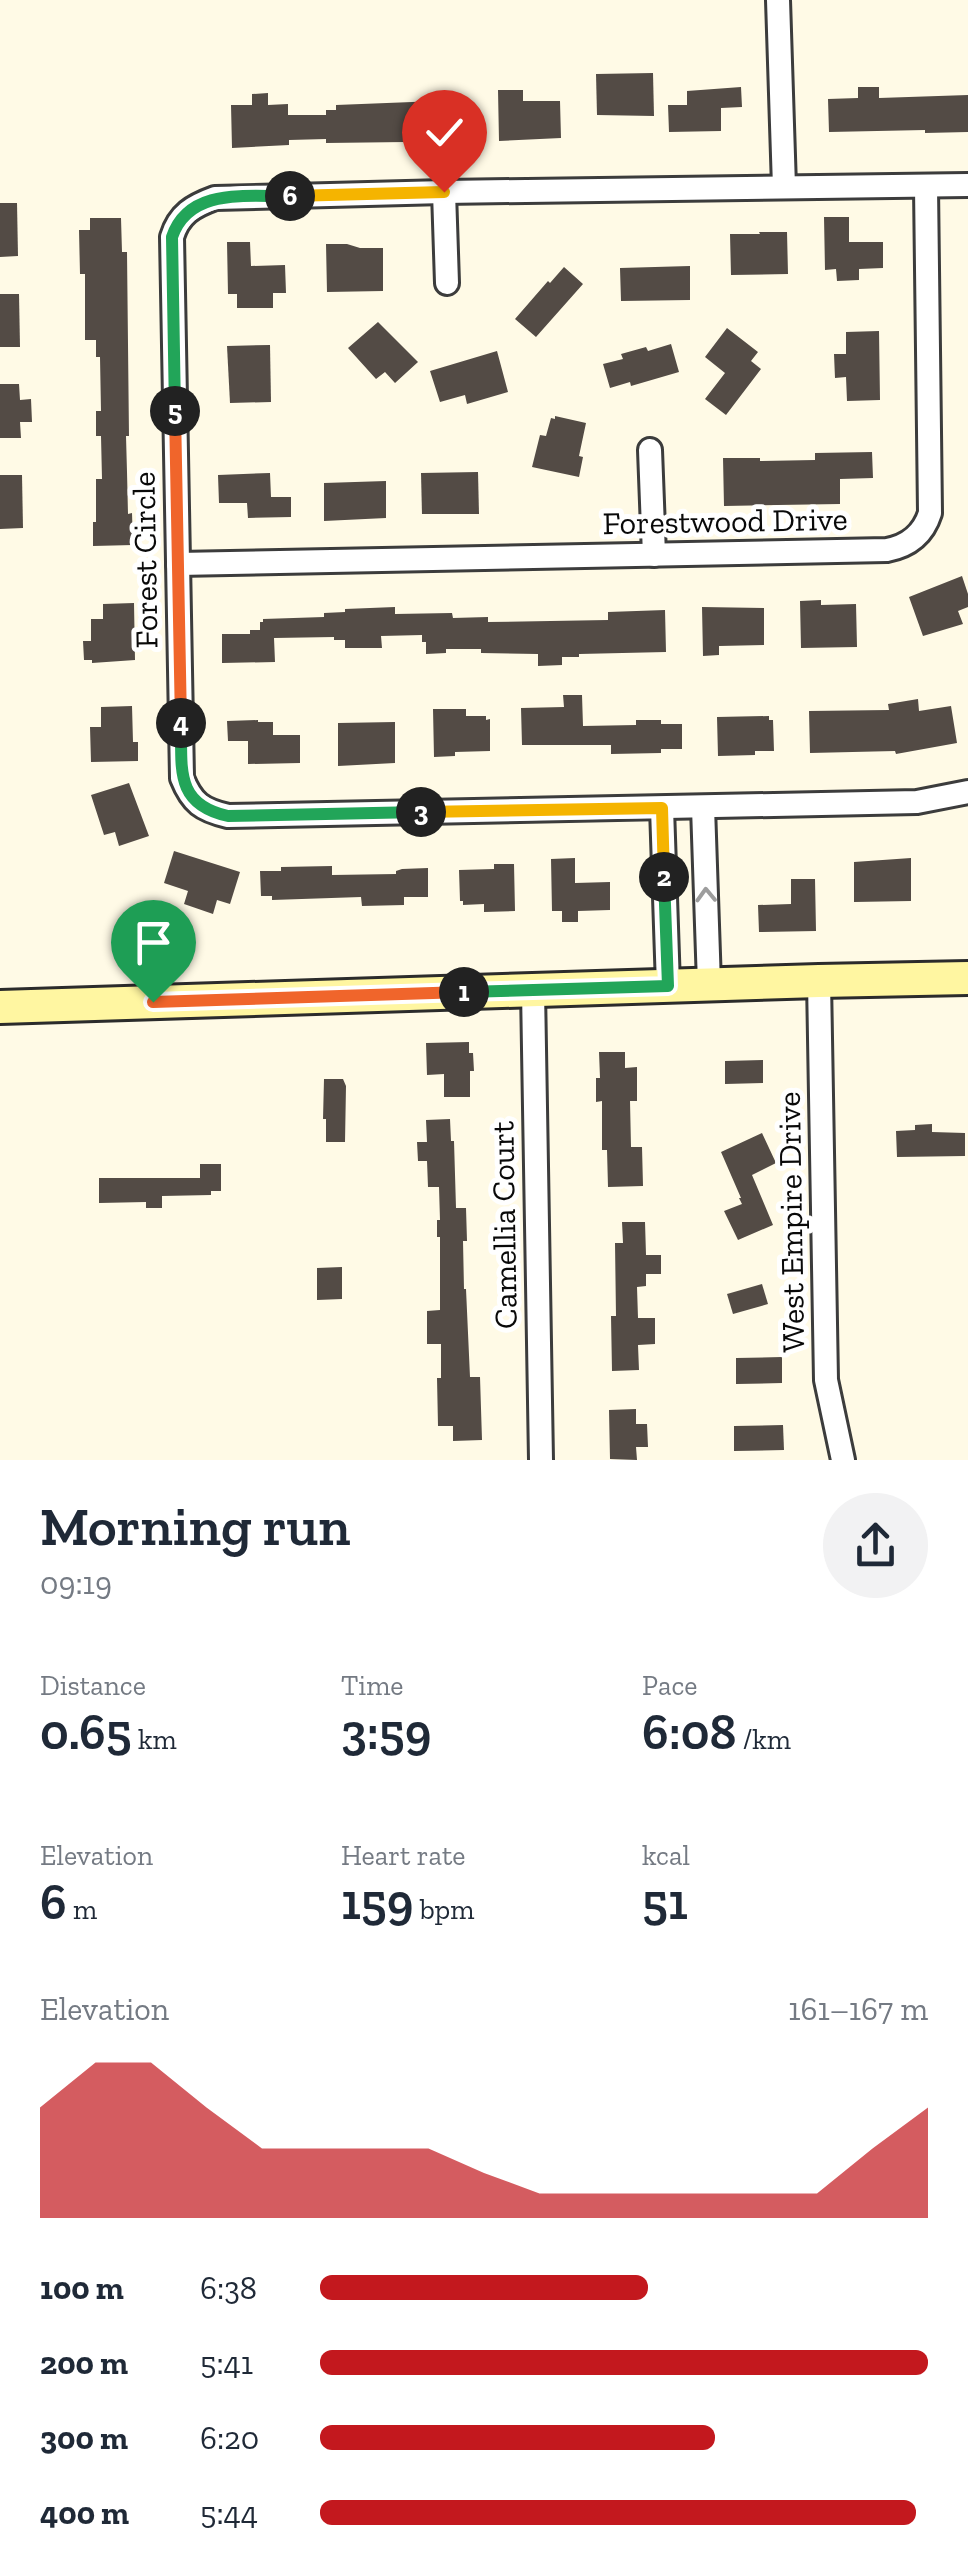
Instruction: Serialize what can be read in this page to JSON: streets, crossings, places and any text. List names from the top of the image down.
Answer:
{
  "streets": {
    "street": [
      "Forestwood Drive",
      "Forest Circle",
      "West Empire Drive",
      "Camellia Court"
    ]
  },
  "crossings": [
    ["Forestwood Drive", "Forest Circle"]
  ],
  "page": {
    "pins": [
      "6",
      "5",
      "4",
      "3",
      "2",
      "1"
    ],
    "heading": ["Morning run", "09:19"],
    "stats": [
      ["Distance", "0.65 km"],
      ["Time", "3:59"],
      ["Pace", "6:08 /km"],
      ["Elevation", "6 m"],
      ["Heart rate", "159 bpm"],
      ["kcal", "51"]
    ],
    "chart": ["Elevation", "161–167 m"],
    "list": [
      {
        "name": "100 m",
        "note": "6:38"
      },
      {
        "name": "200 m",
        "note": "5:41"
      },
      {
        "name": "300 m",
        "note": "6:20"
      },
      {
        "name": "400 m",
        "note": "5:44"
      }
    ]
  }
}
